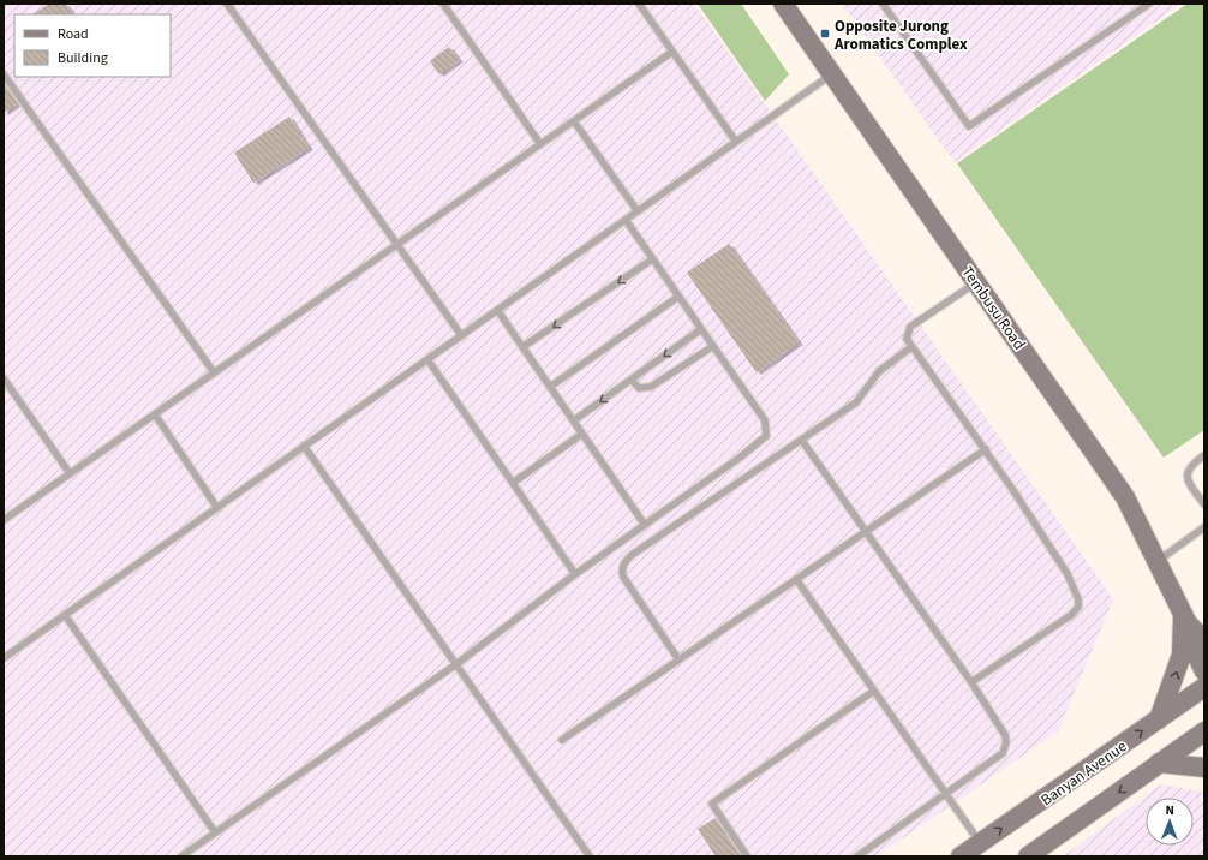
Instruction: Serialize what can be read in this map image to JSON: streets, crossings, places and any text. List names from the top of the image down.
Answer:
{
  "streets": {
    "street": ["Tembusu Road", "Banyan Avenue"]
  },
  "places": {
    "transit": ["Opposite Jurong Aromatics Complex"]
  },
  "legend": ["Road", "Building"],
  "north": "top"
}
